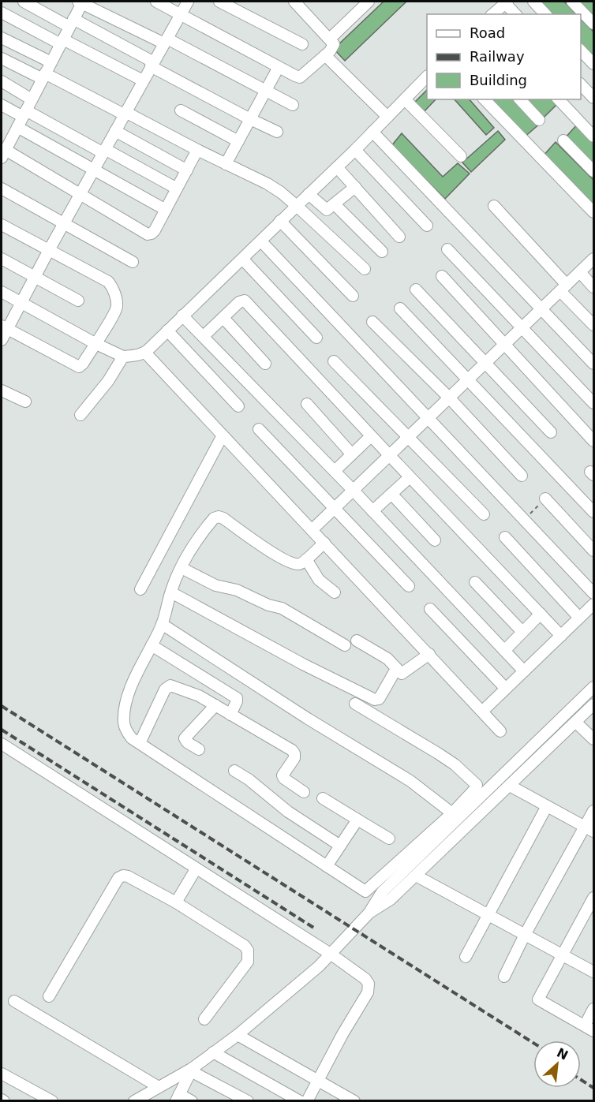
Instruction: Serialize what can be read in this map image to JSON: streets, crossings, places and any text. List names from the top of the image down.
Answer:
{
  "legend": ["Road", "Railway", "Building"],
  "north": "top right"
}
